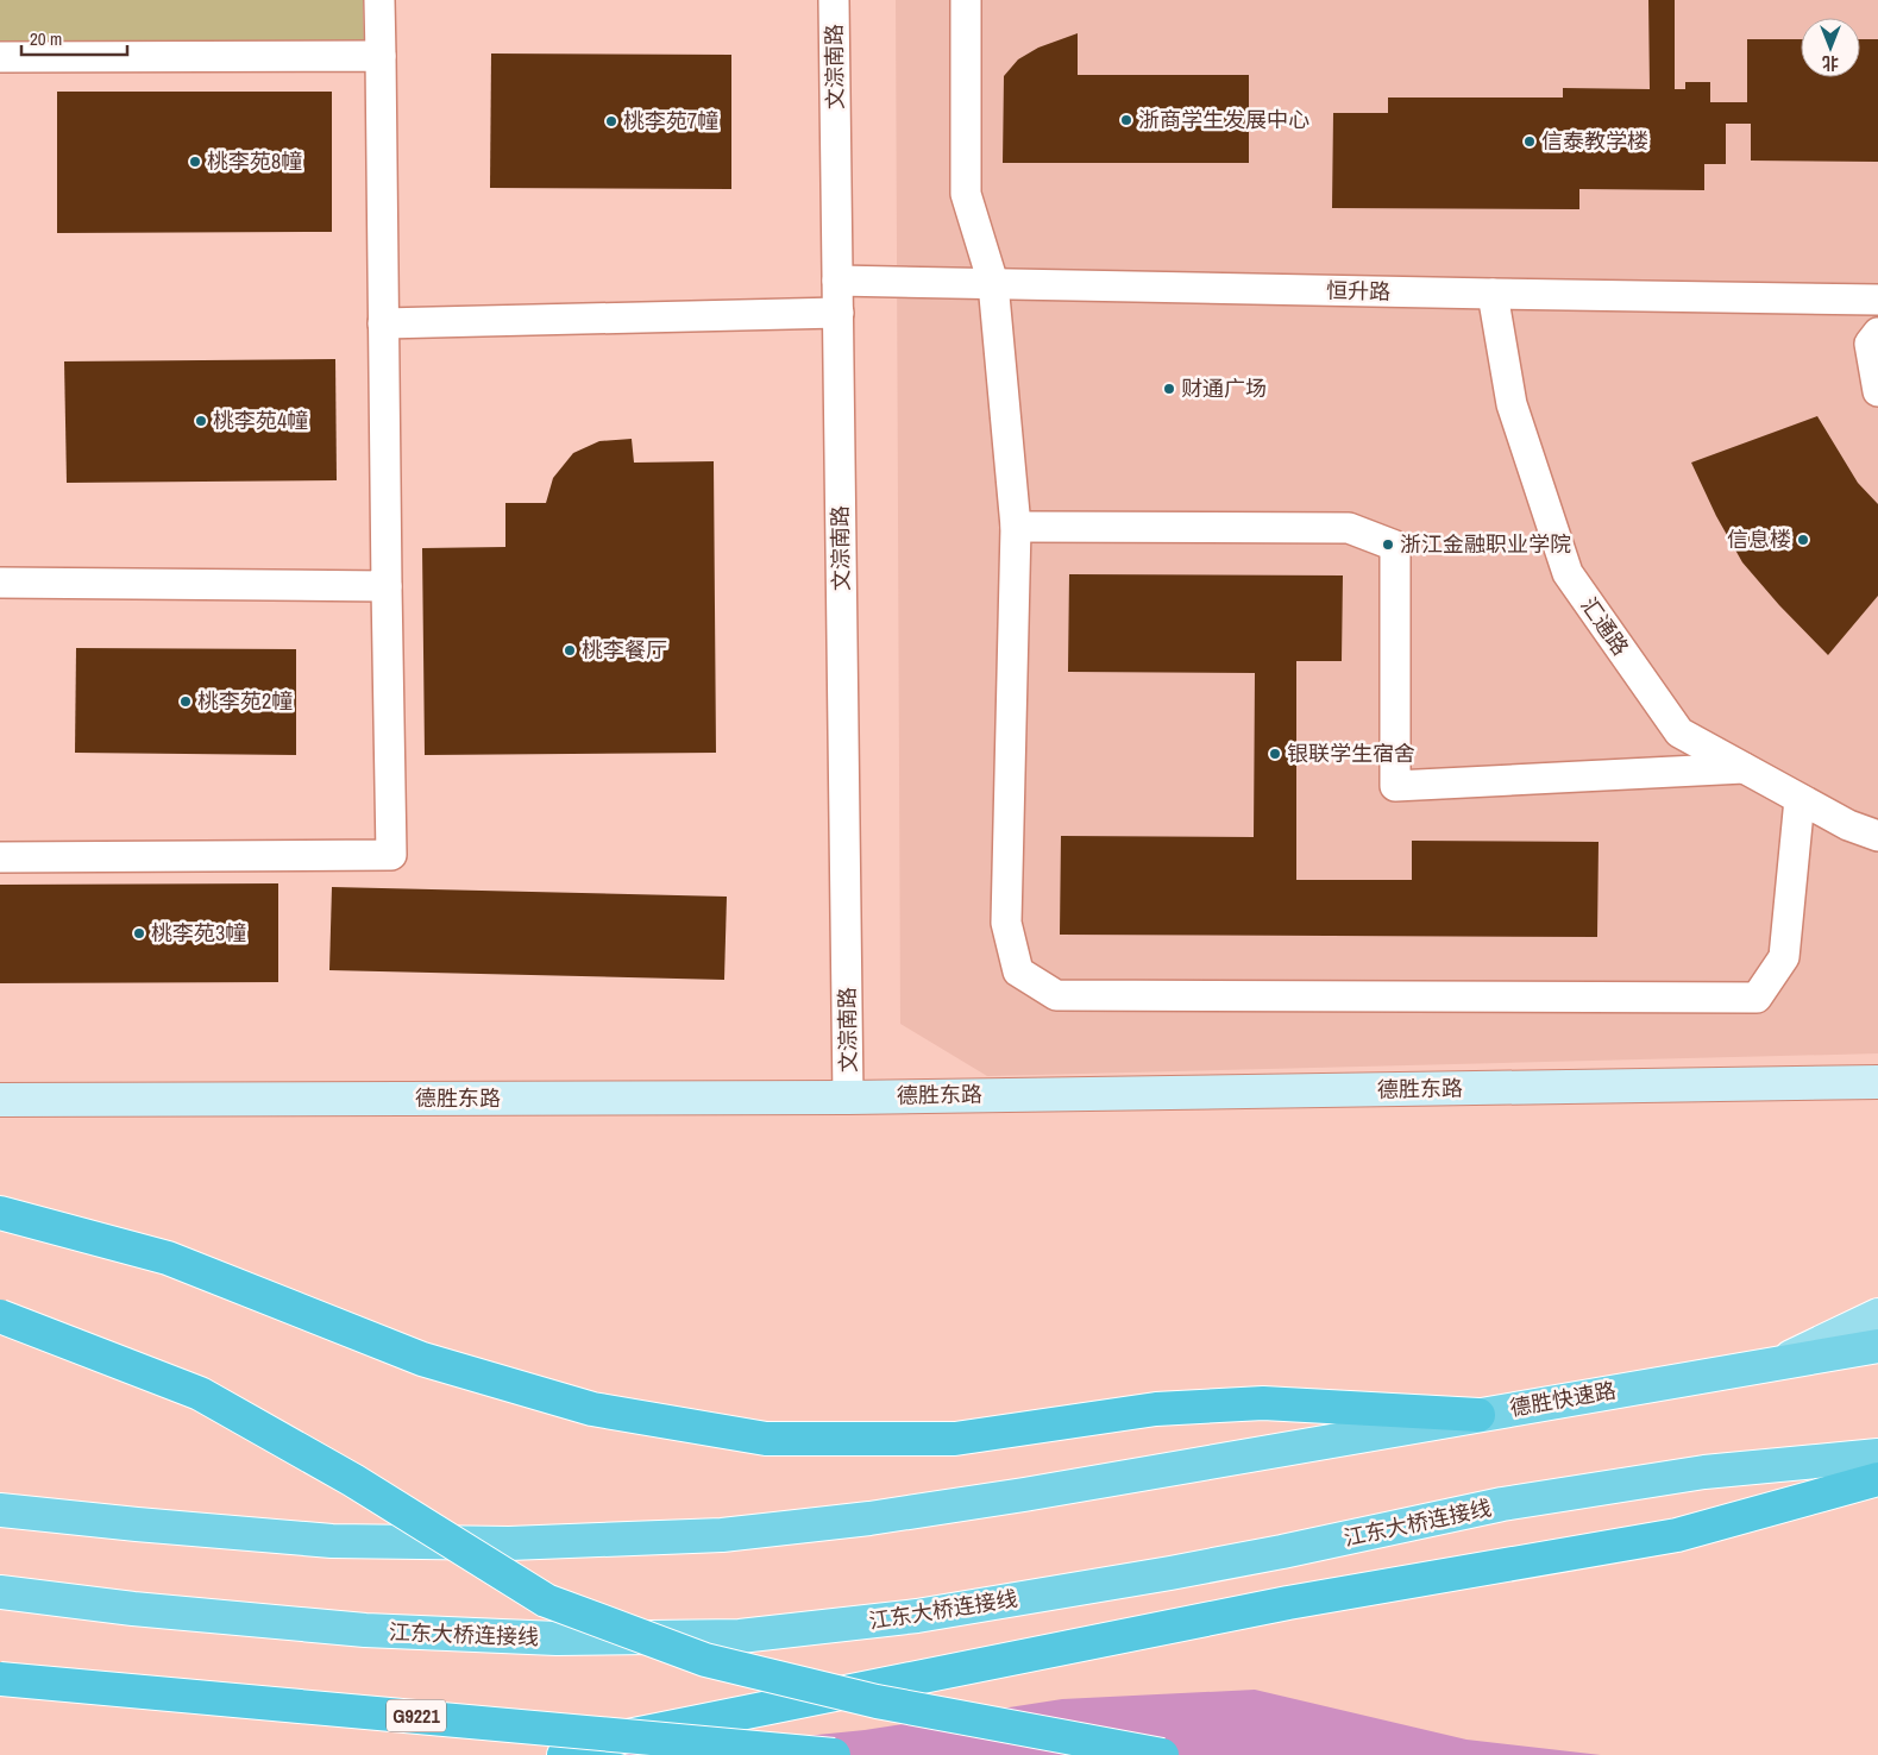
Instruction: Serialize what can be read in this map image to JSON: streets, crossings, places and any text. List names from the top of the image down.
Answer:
{
  "streets": {
    "highway": ["德胜快速路", "江东大桥连接线", "G9221"],
    "main road": ["德胜东路"],
    "street": ["文淙南路", "恒升路", "汇通路"]
  },
  "crossings": [
    ["文淙南路", "恒升路"],
    ["文淙南路", "德胜东路"],
    ["恒升路", "汇通路"]
  ],
  "places": [
    "浙商学生发展中心",
    "桃李苑7幢",
    "信泰教学楼",
    "桃李苑8幢",
    "财通广场",
    "桃李苑4幢",
    "信息楼",
    "浙江金融职业学院",
    "桃李餐厅",
    "桃李苑2幢",
    "银联学生宿舍",
    "桃李苑3幢"
  ],
  "scale_bar": "20 m",
  "north": "bottom"
}
